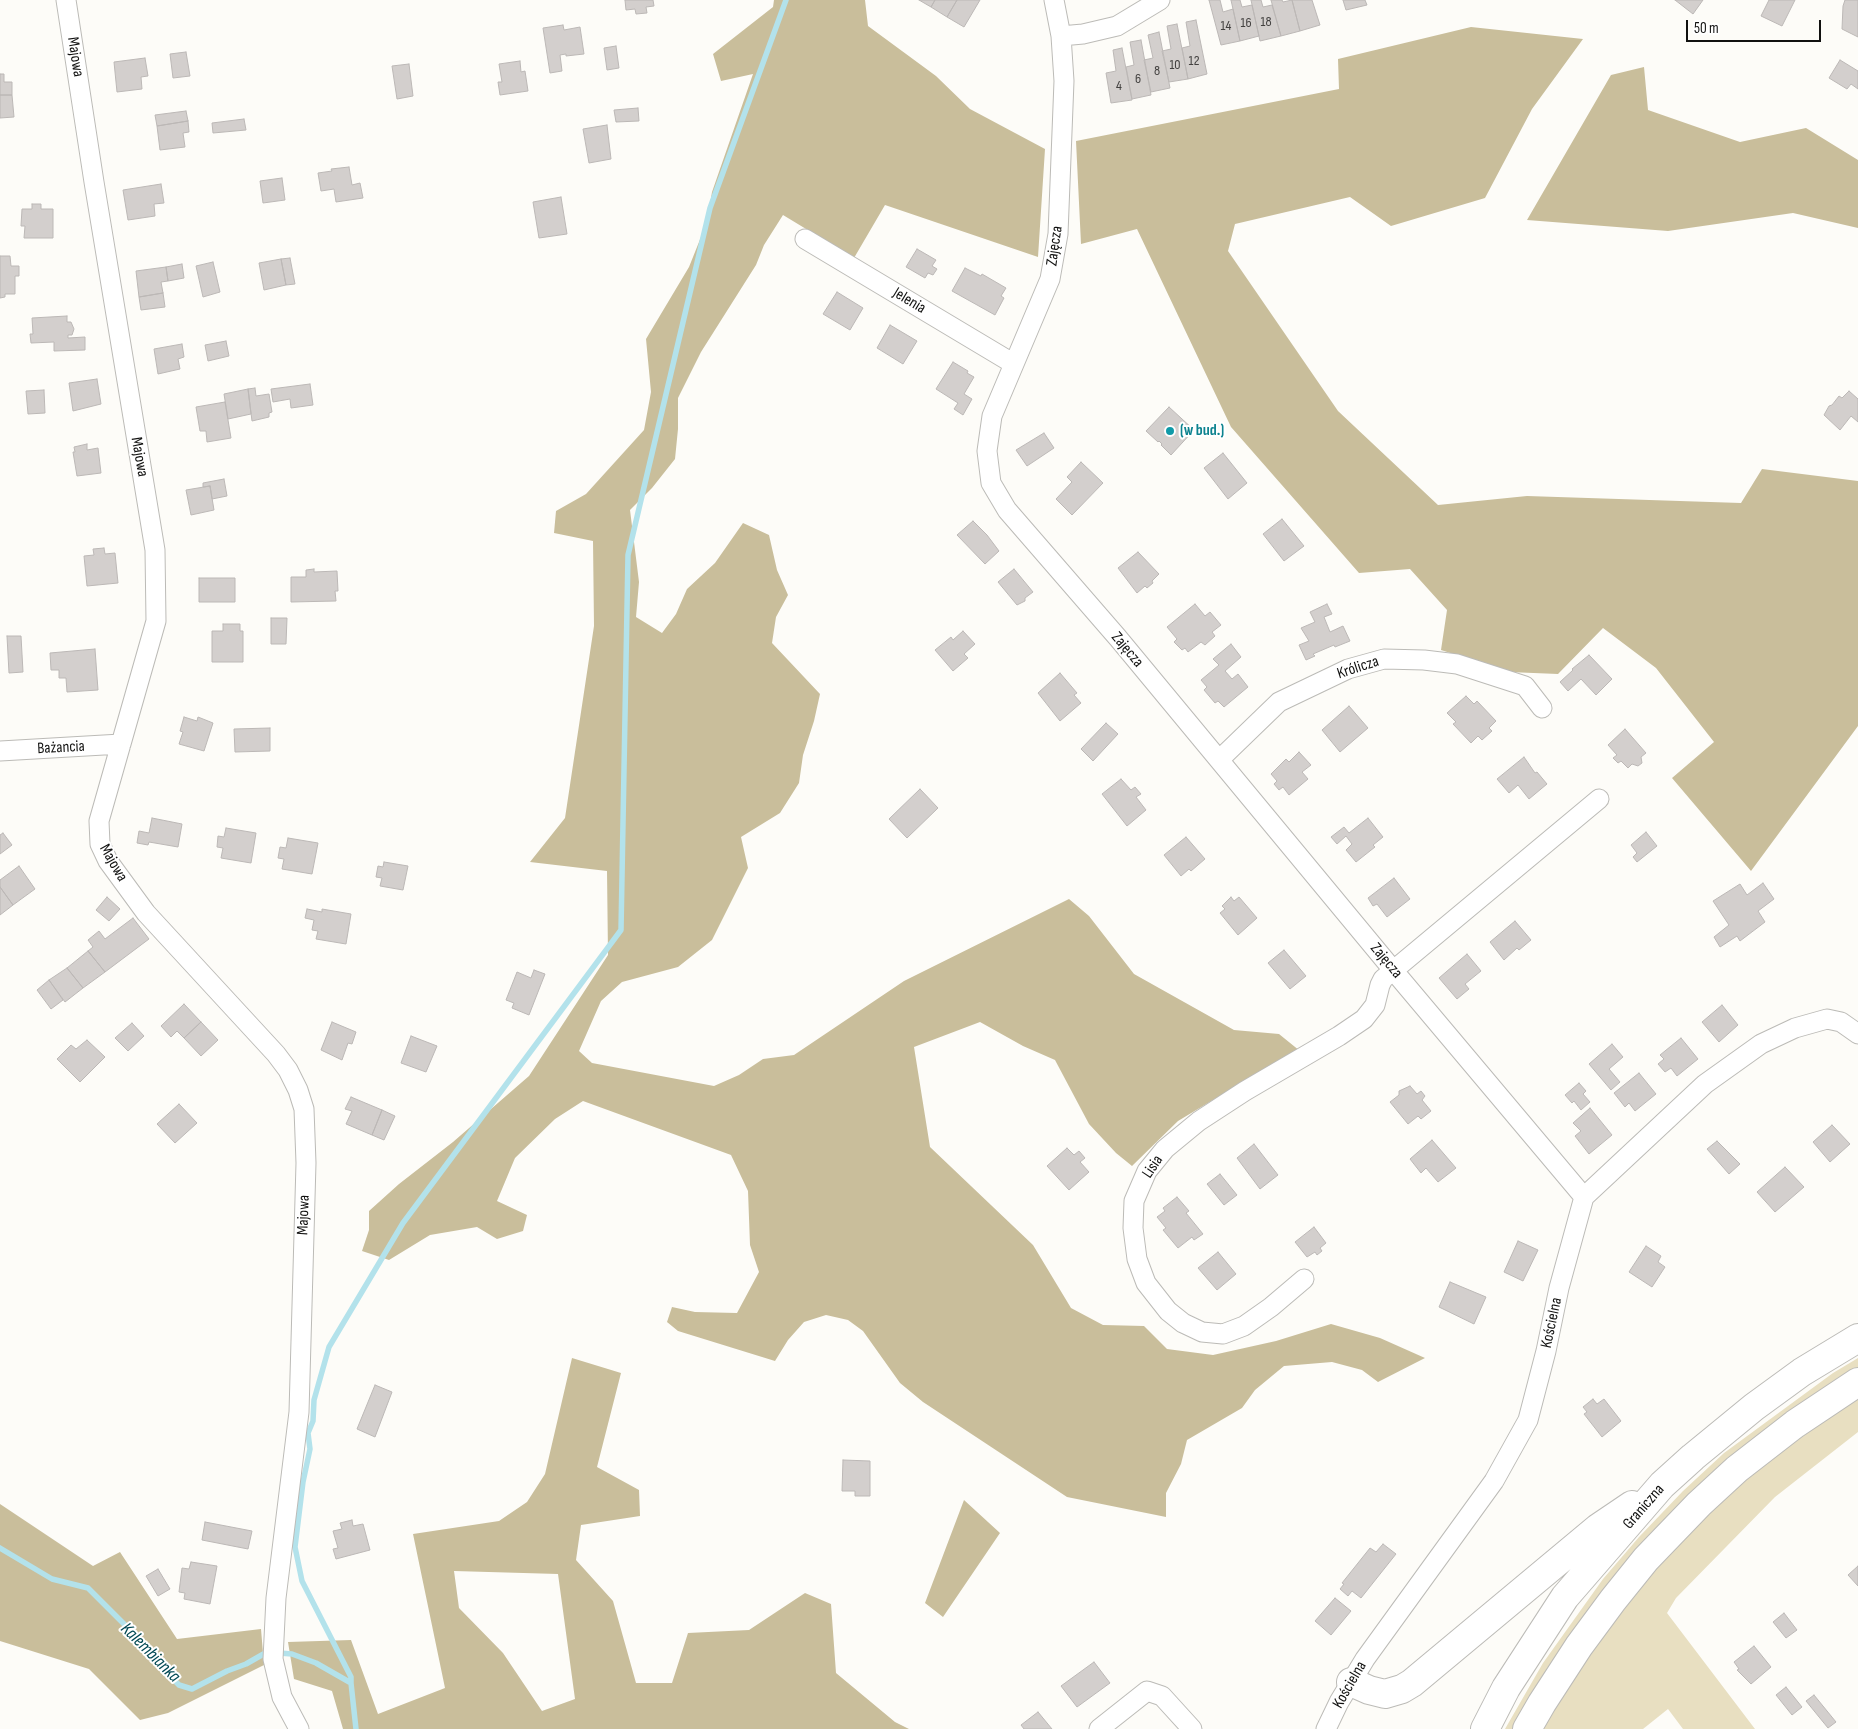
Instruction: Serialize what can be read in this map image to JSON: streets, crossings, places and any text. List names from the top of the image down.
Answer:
{
  "streets": {
    "highway": ["Graniczna"],
    "street": [
      "Majowa",
      "Zajęcza",
      "Jelenia",
      "Królicza",
      "Bażancia",
      "Lisia",
      "Kościelna"
    ]
  },
  "crossings": [
    ["Majowa", "Bażancia"],
    ["Zajęcza", "Jelenia"],
    ["Zajęcza", "Królicza"],
    ["Zajęcza", "Lisia"],
    ["Zajęcza", "Kościelna"]
  ],
  "water": ["Kalembianka"],
  "places": ["(w bud.)"],
  "house_numbers": [
    "18",
    "16",
    "14",
    "12",
    "10",
    "8",
    "6",
    "4"
  ],
  "scale_bar": "50 m"
}
